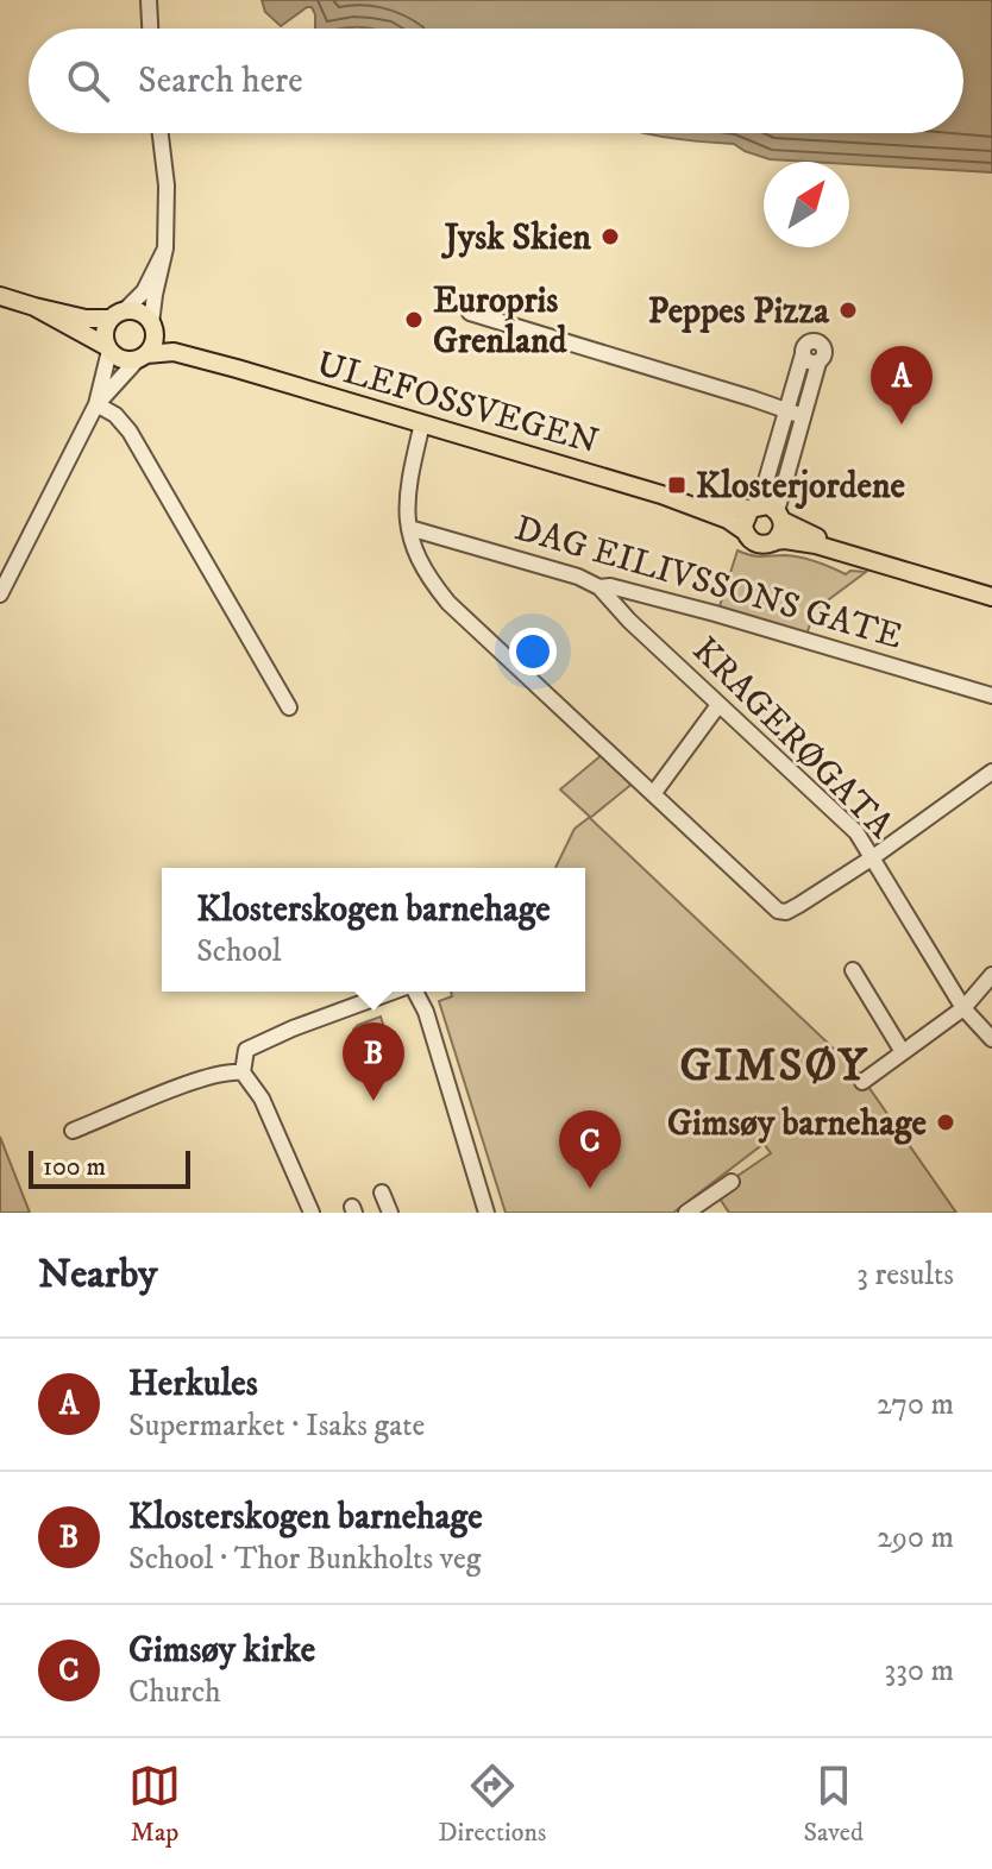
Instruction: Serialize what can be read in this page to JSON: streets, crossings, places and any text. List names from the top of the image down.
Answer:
{
  "streets": {
    "main road": ["ULEFOSSVEGEN"],
    "street": ["DAG EILIVSSONS GATE", "KRAGERØGATA"]
  },
  "crossings": [
    ["DAG EILIVSSONS GATE", "KRAGERØGATA"]
  ],
  "districts": ["GIMSØY"],
  "places": {
    "other": [
      "Jysk Skien",
      "Peppes Pizza",
      "Europris Grenland",
      "Gimsøy barnehage"
    ],
    "transit": ["Klosterjordene"]
  },
  "scale_bar": "100 m",
  "north": "top right",
  "page": {
    "search": "Search here",
    "pins": ["A", "B", "C"],
    "popup": ["Klosterskogen barnehage", "School"],
    "scale": "100 m",
    "heading": ["Nearby", "3 results"],
    "list": [
      {
        "mark": "A",
        "name": "Herkules",
        "note": "Supermarket · Isaks gate",
        "value": "270 m"
      },
      {
        "mark": "B",
        "name": "Klosterskogen barnehage",
        "note": "School · Thor Bunkholts veg",
        "value": "290 m"
      },
      {
        "mark": "C",
        "name": "Gimsøy kirke",
        "note": "Church",
        "value": "330 m"
      }
    ],
    "nav": ["Map", "Directions", "Saved"]
  }
}
